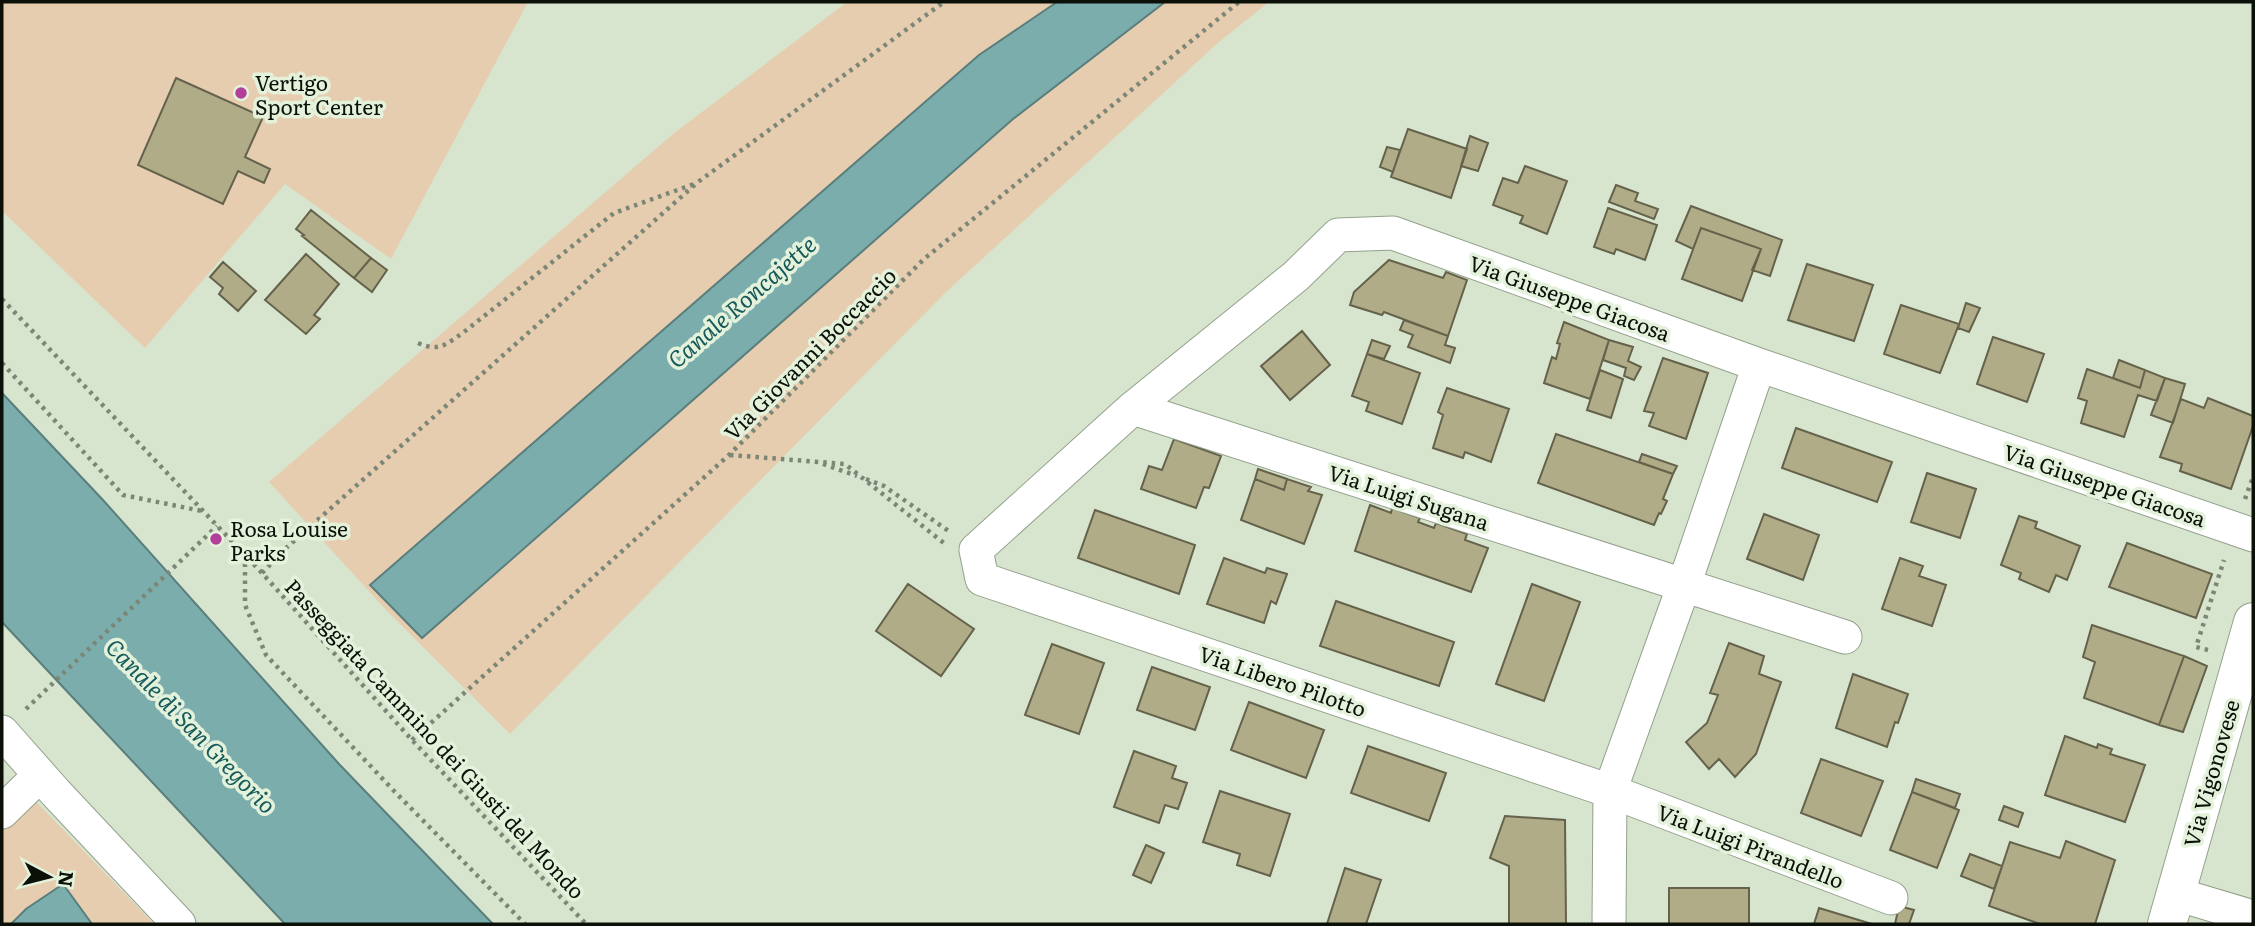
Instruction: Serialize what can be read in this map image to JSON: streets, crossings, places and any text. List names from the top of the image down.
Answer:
{
  "streets": {
    "main road": ["Via Vigonovese"],
    "street": [
      "Via Giuseppe Giacosa",
      "Via Luigi Sugana",
      "Via Libero Pilotto",
      "Via Luigi Pirandello"
    ],
    "path": ["Via Giovanni Boccaccio", "Passeggiata Cammino dei Giusti del Mondo"]
  },
  "crossings": [
    ["Via Giuseppe Giacosa", "Via Luigi Sugana"],
    ["Via Giuseppe Giacosa", "Via Libero Pilotto"],
    ["Via Giovanni Boccaccio", "Passeggiata Cammino dei Giusti del Mondo"],
    ["Via Libero Pilotto", "Via Luigi Pirandello"]
  ],
  "water": ["Canale Roncajette", "Canale di San Gregorio"],
  "places": ["Vertigo Sport Center", "Rosa Louise Parks"],
  "north": "right"
}
